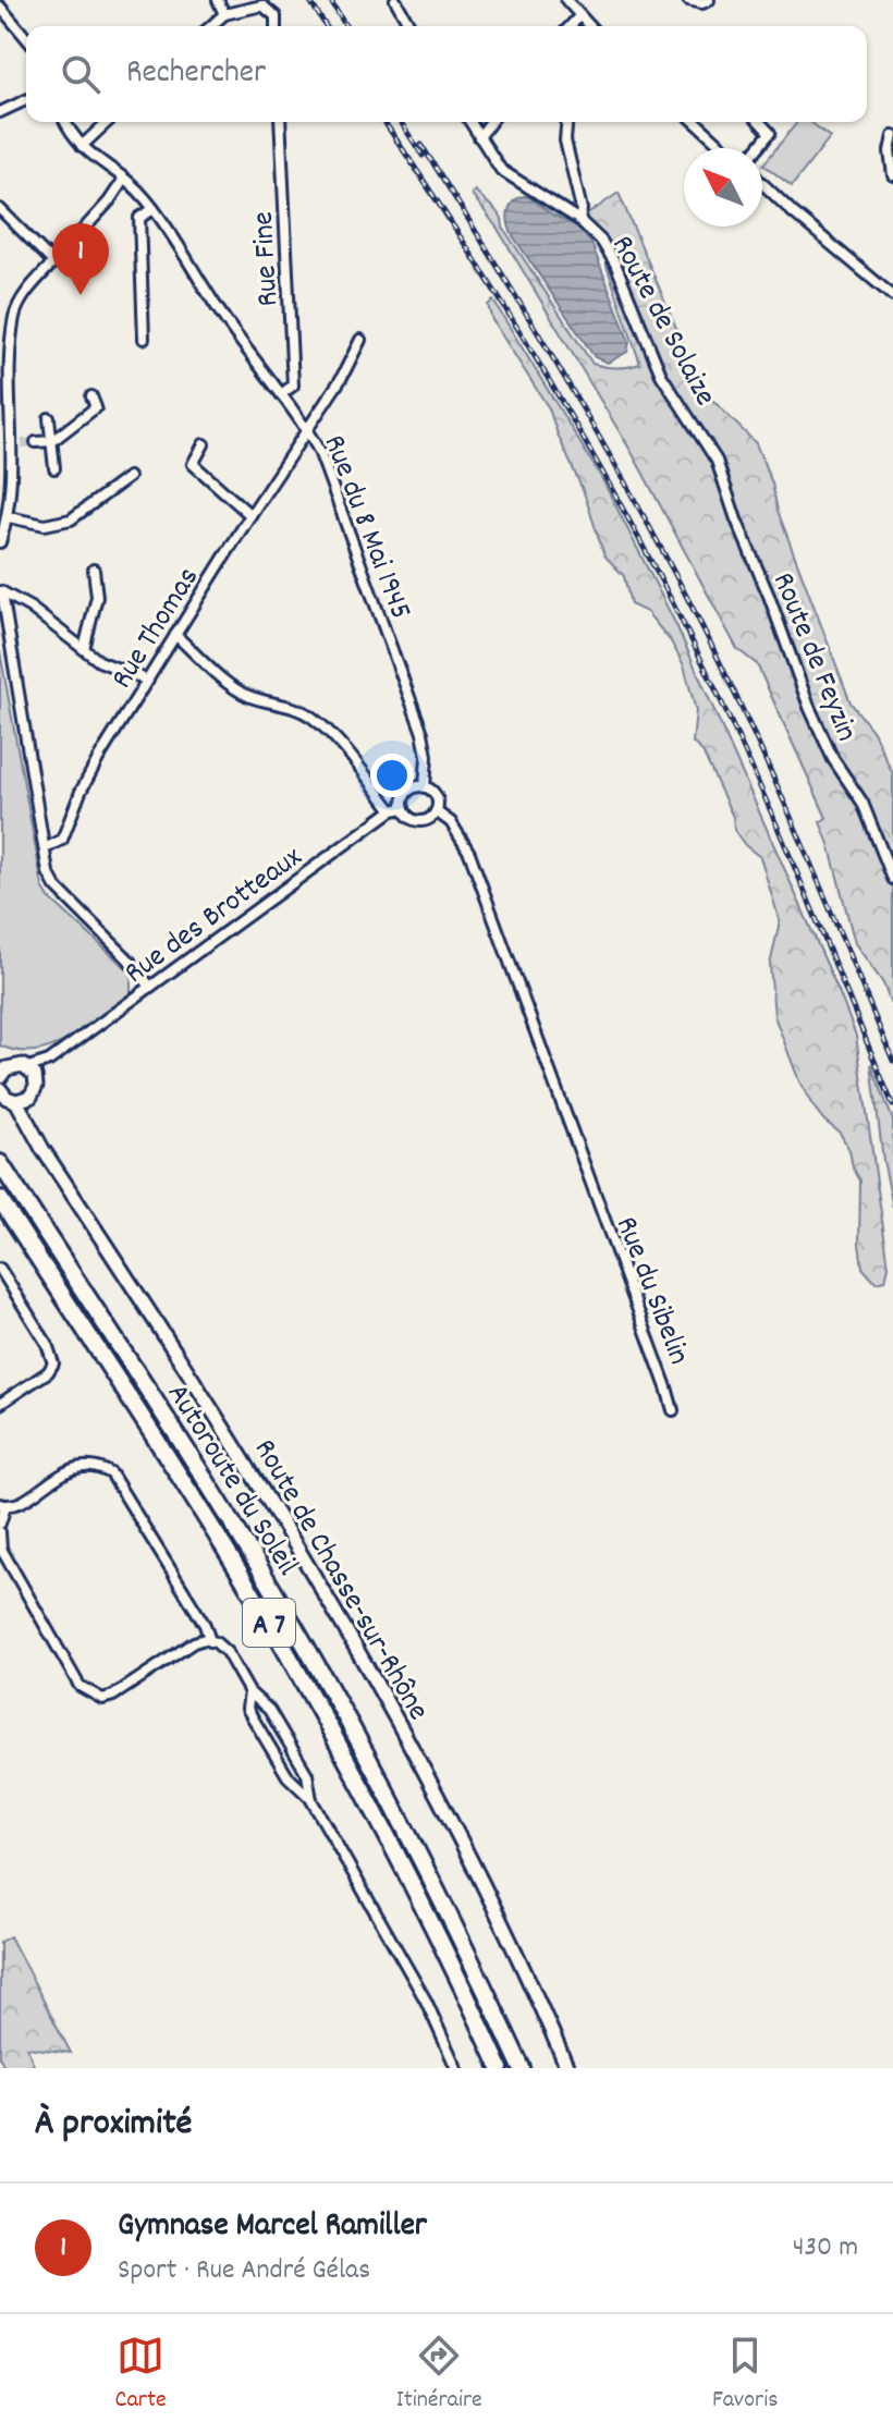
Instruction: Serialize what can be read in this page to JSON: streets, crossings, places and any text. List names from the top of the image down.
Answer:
{
  "streets": {
    "highway": ["Autoroute du Soleil", "A 7"],
    "main road": ["Route de Chasse-sur-Rhône"],
    "street": [
      "Rue Fine",
      "Route de Solaize",
      "Rue du 8 Mai 1945",
      "Rue Thomas",
      "Route de Feyzin",
      "Rue des Brotteaux",
      "Rue du Sibelin"
    ]
  },
  "crossings": [
    ["Rue Fine", "Rue du 8 Mai 1945"],
    ["Route de Solaize", "Route de Feyzin"],
    ["Rue du 8 Mai 1945", "Rue Thomas"],
    ["Rue du 8 Mai 1945", "Rue des Brotteaux"],
    ["Rue du 8 Mai 1945", "Rue du Sibelin"],
    ["Rue des Brotteaux", "Rue du Sibelin"]
  ],
  "north": "top left",
  "page": {
    "search": "Rechercher",
    "pins": "1",
    "heading": "À proximité",
    "list": [
      {
        "mark": "1",
        "name": "Gymnase Marcel Ramiller",
        "note": "Sport · Rue André Gélas",
        "value": "430 m"
      }
    ],
    "nav": ["Carte", "Itinéraire", "Favoris"]
  }
}
